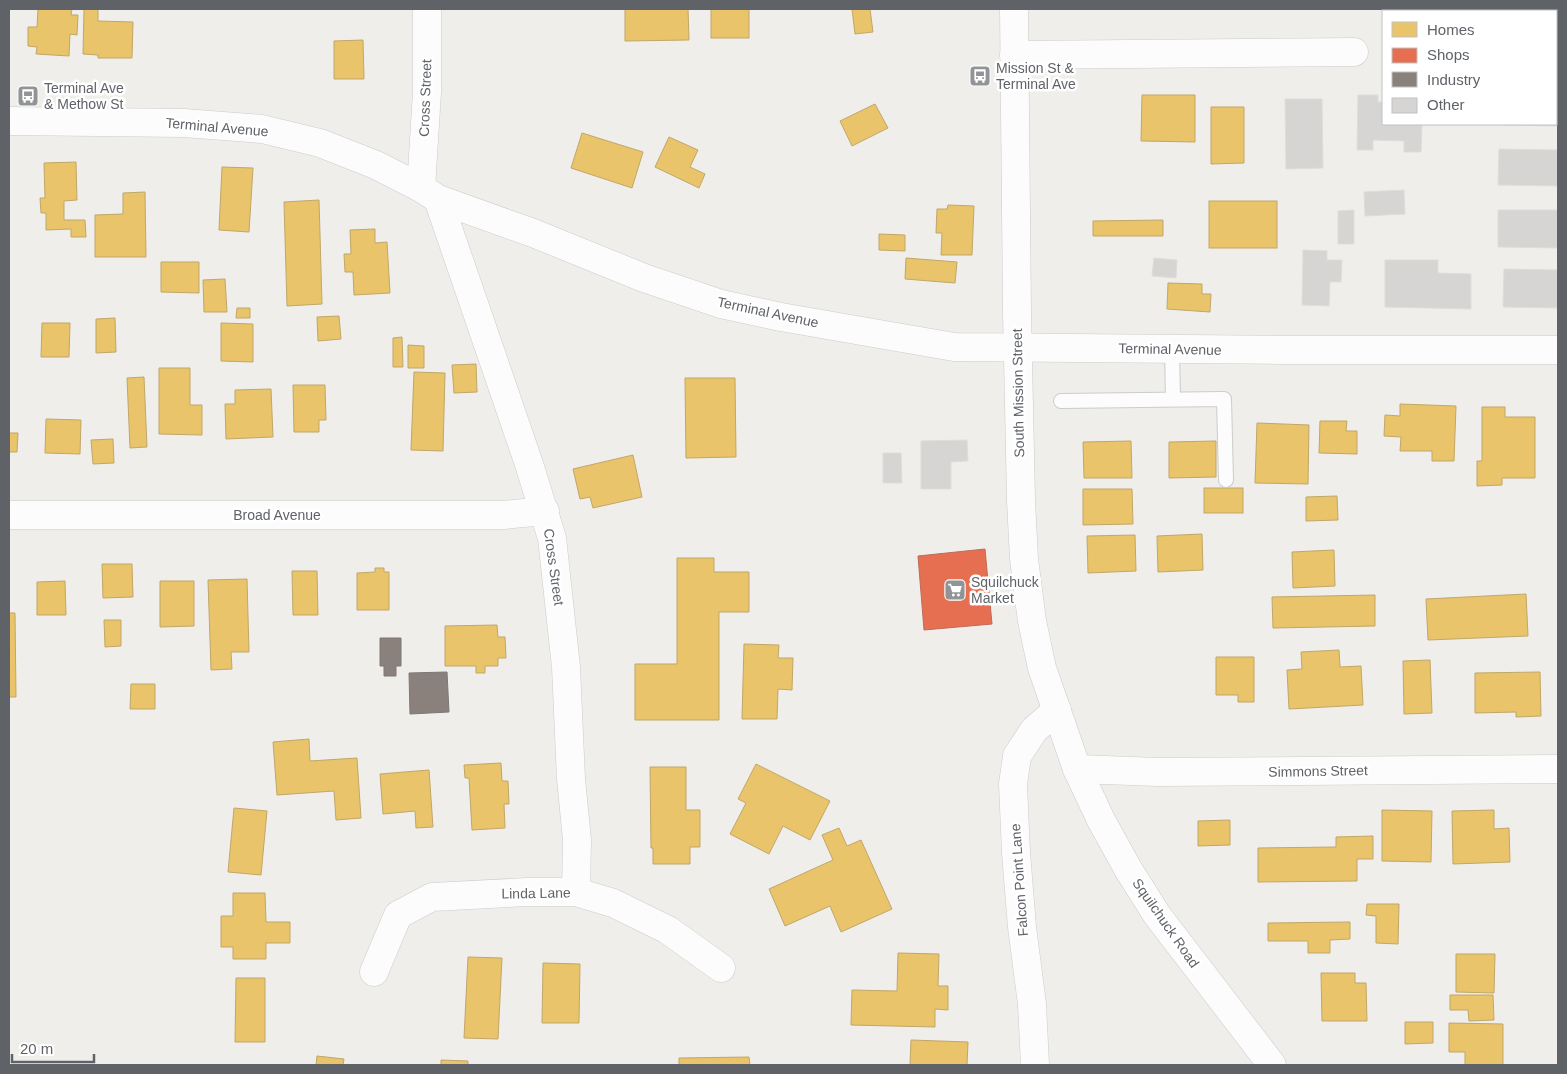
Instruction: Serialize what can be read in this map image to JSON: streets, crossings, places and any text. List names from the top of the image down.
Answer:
{
  "streets": {
    "street": [
      "Cross Street",
      "Terminal Avenue",
      "South Mission Street",
      "Broad Avenue",
      "Simmons Street",
      "Falcon Point Lane",
      "Linda Lane",
      "Squilchuck Road"
    ]
  },
  "crossings": [
    ["Cross Street", "Terminal Avenue"],
    ["Cross Street", "Broad Avenue"],
    ["Cross Street", "Linda Lane"],
    ["Terminal Avenue", "South Mission Street"],
    ["South Mission Street", "Simmons Street"],
    ["South Mission Street", "Falcon Point Lane"],
    ["South Mission Street", "Squilchuck Road"],
    ["Simmons Street", "Squilchuck Road"]
  ],
  "places": {
    "bus stop": ["Mission St & Terminal Ave", "Terminal Ave & Methow St"],
    "supermarket": ["Squilchuck Market"]
  },
  "legend": [
    "Homes",
    "Shops",
    "Industry",
    "Other"
  ],
  "scale_bar": "20 m"
}
